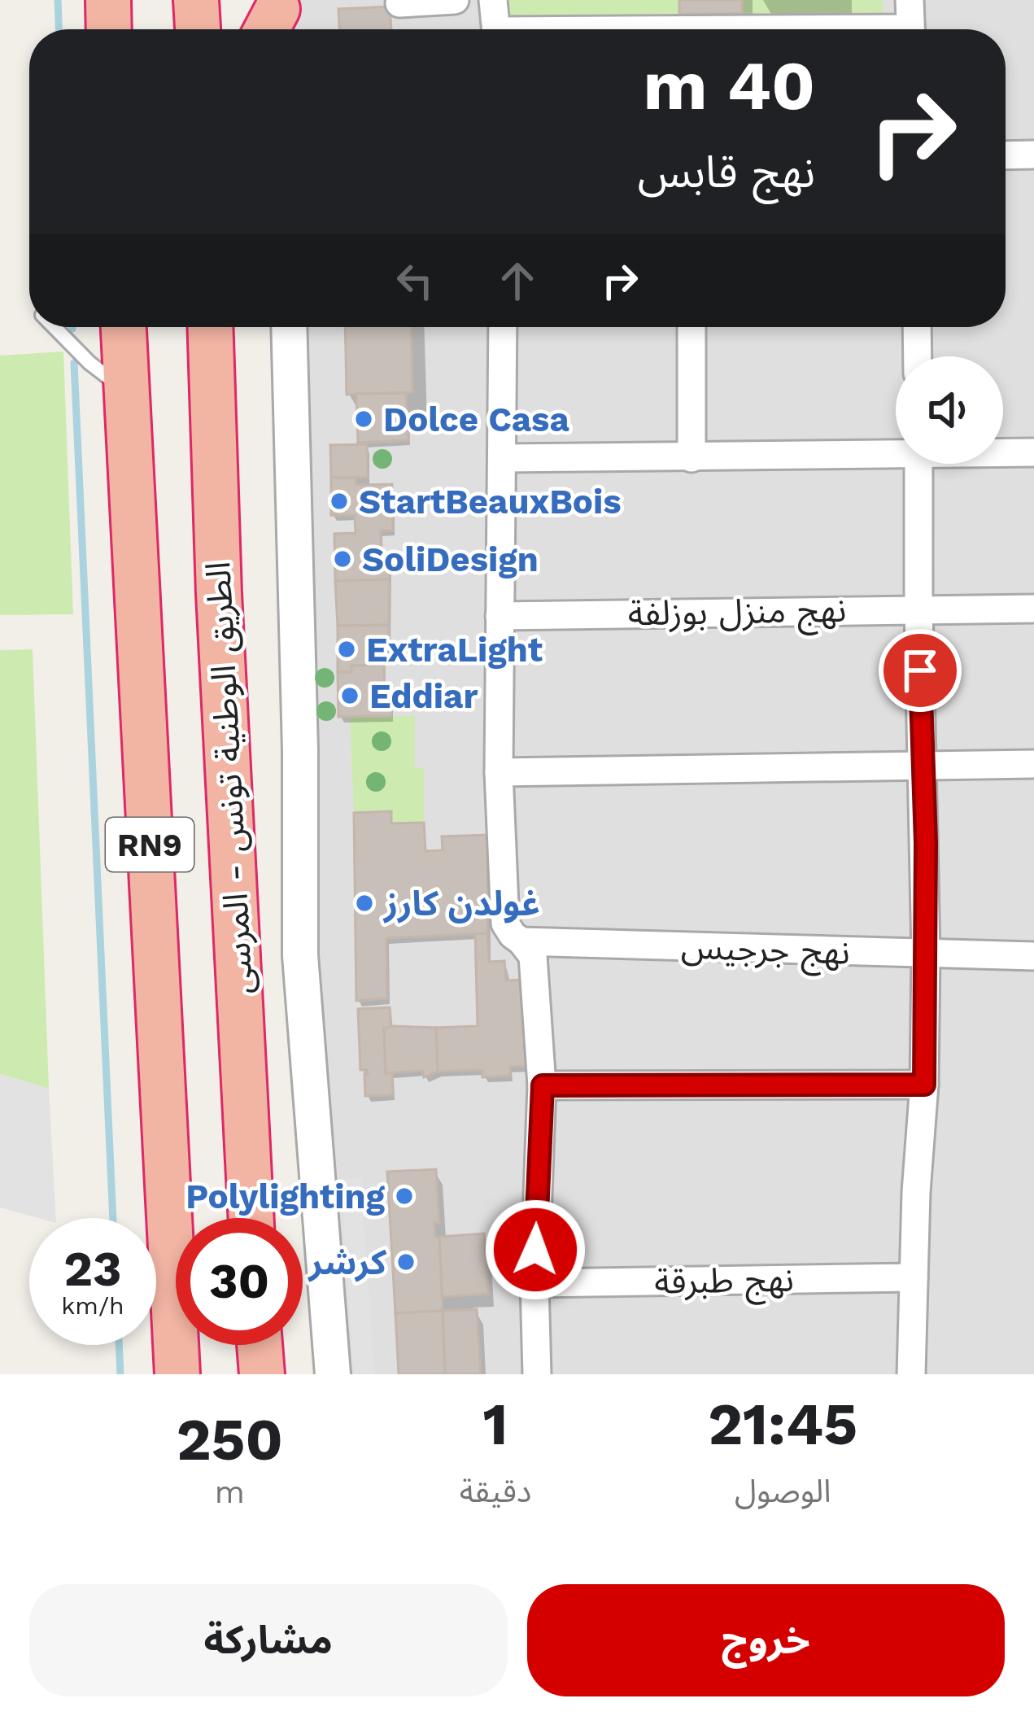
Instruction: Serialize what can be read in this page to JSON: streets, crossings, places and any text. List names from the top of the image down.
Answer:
{
  "streets": {
    "highway": ["الطريق الوطنية تونس - المرسى", "RN9"],
    "street": ["نهج منزل بوزلفة", "نهج جرجيس", "نهج طبرقة"]
  },
  "places": [
    "Dolce Casa",
    "StartBeauxBois",
    "SoliDesign",
    "ExtraLight",
    "Eddiar",
    "غولدن كارز",
    "Polylighting",
    "كرشر"
  ],
  "page": {
    "turn": ["40 m", "نهج قابس"],
    "speed": "23 km/h",
    "limit": "30",
    "eta": [
      "21:45",
      "الوصول",
      "1",
      "دقيقة",
      "250",
      "m"
    ],
    "buttons": ["خروج", "مشاركة"]
  }
}
